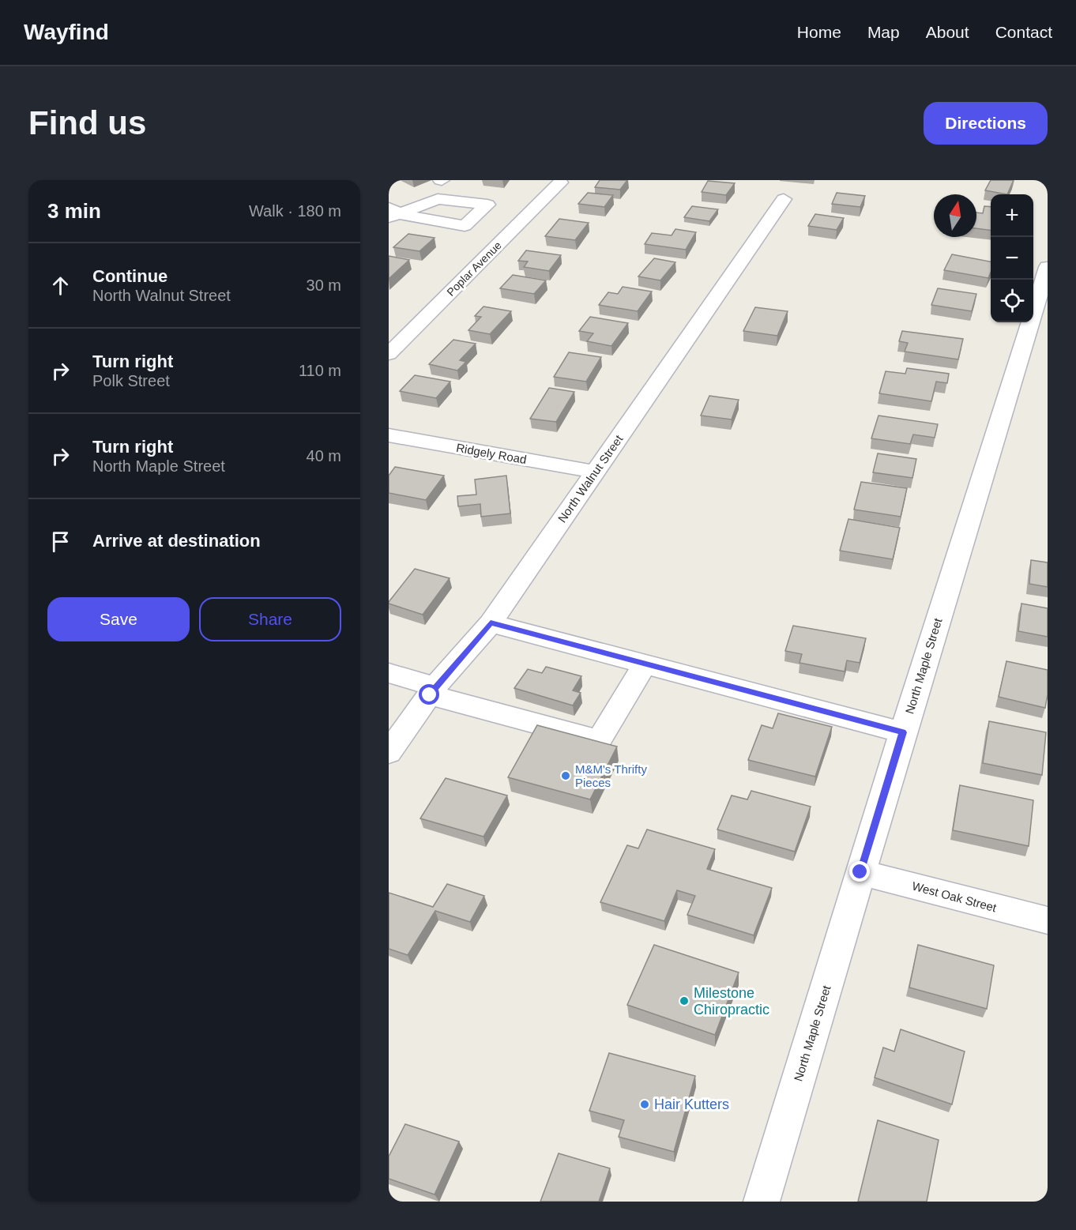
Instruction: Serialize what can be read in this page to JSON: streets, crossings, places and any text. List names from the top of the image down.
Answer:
{
  "streets": {
    "street": [
      "Poplar Avenue",
      "Ridgely Road",
      "North Walnut Street",
      "North Maple Street",
      "West Oak Street"
    ]
  },
  "crossings": [
    ["Ridgely Road", "North Walnut Street"],
    ["North Maple Street", "West Oak Street"]
  ],
  "places": ["M&M's Thrifty Pieces", "Milestone Chiropractic", "Hair Kutters"],
  "north": "top",
  "page": {
    "header": "Wayfind",
    "nav": [
      "Home",
      "Map",
      "About",
      "Contact"
    ],
    "buttons": [
      "Directions",
      ["Save", "Share"]
    ],
    "title": "Find us",
    "heading": ["3 min", "Walk · 180 m"],
    "map_buttons": ["+", "−"],
    "list": [
      ["Continue", "North Walnut Street", "30 m"],
      ["Turn right", "Polk Street", "110 m"],
      ["Turn right", "North Maple Street", "40 m"],
      "Arrive at destination"
    ]
  }
}
